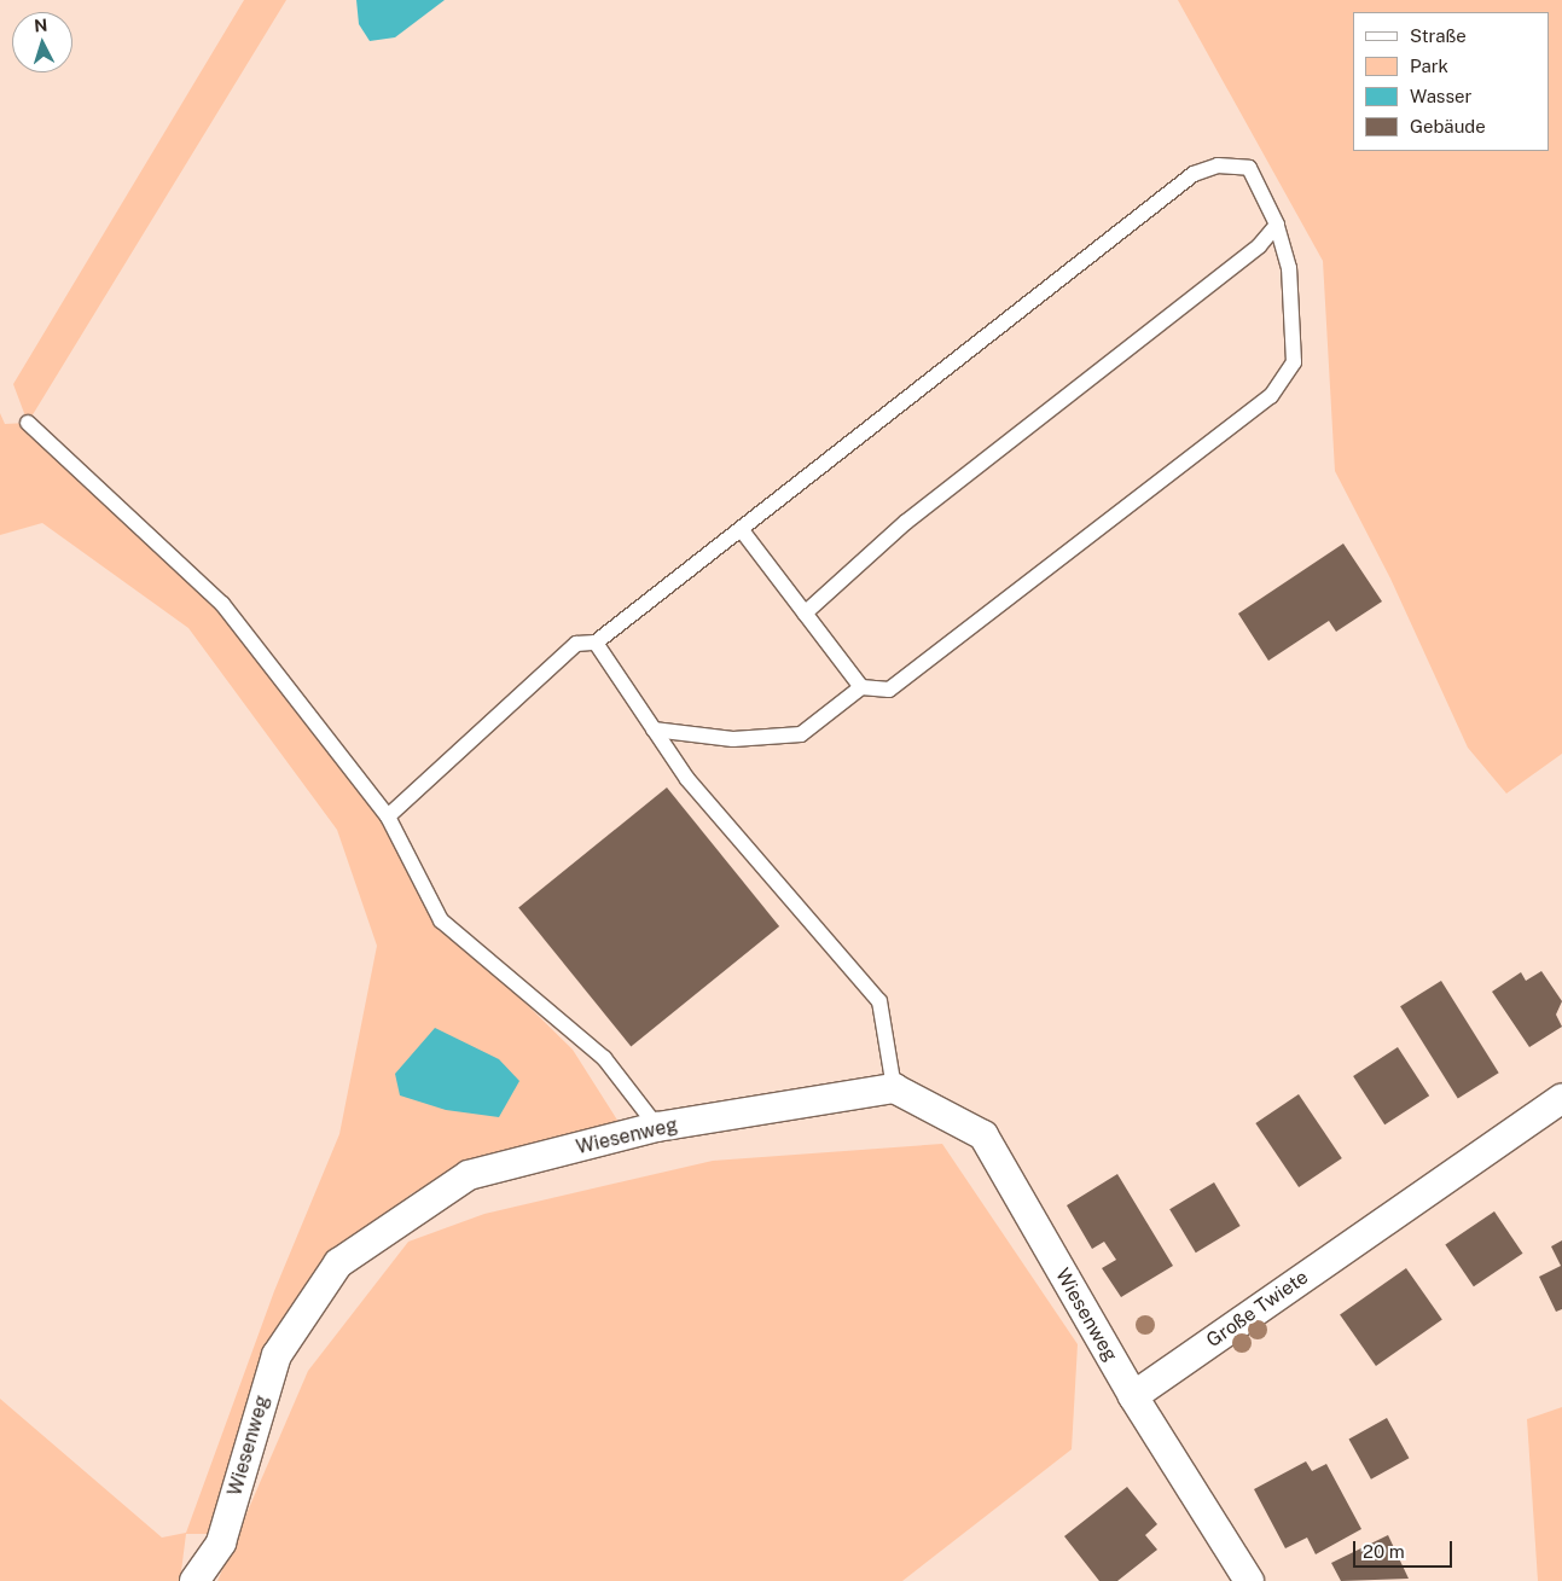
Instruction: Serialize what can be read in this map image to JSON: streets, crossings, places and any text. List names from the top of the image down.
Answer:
{
  "streets": {
    "street": ["Wiesenweg", "Große Twiete"]
  },
  "crossings": [
    ["Wiesenweg", "Große Twiete"]
  ],
  "legend": [
    "Straße",
    "Park",
    "Wasser",
    "Gebäude"
  ],
  "scale_bar": "20 m",
  "north": "top"
}
